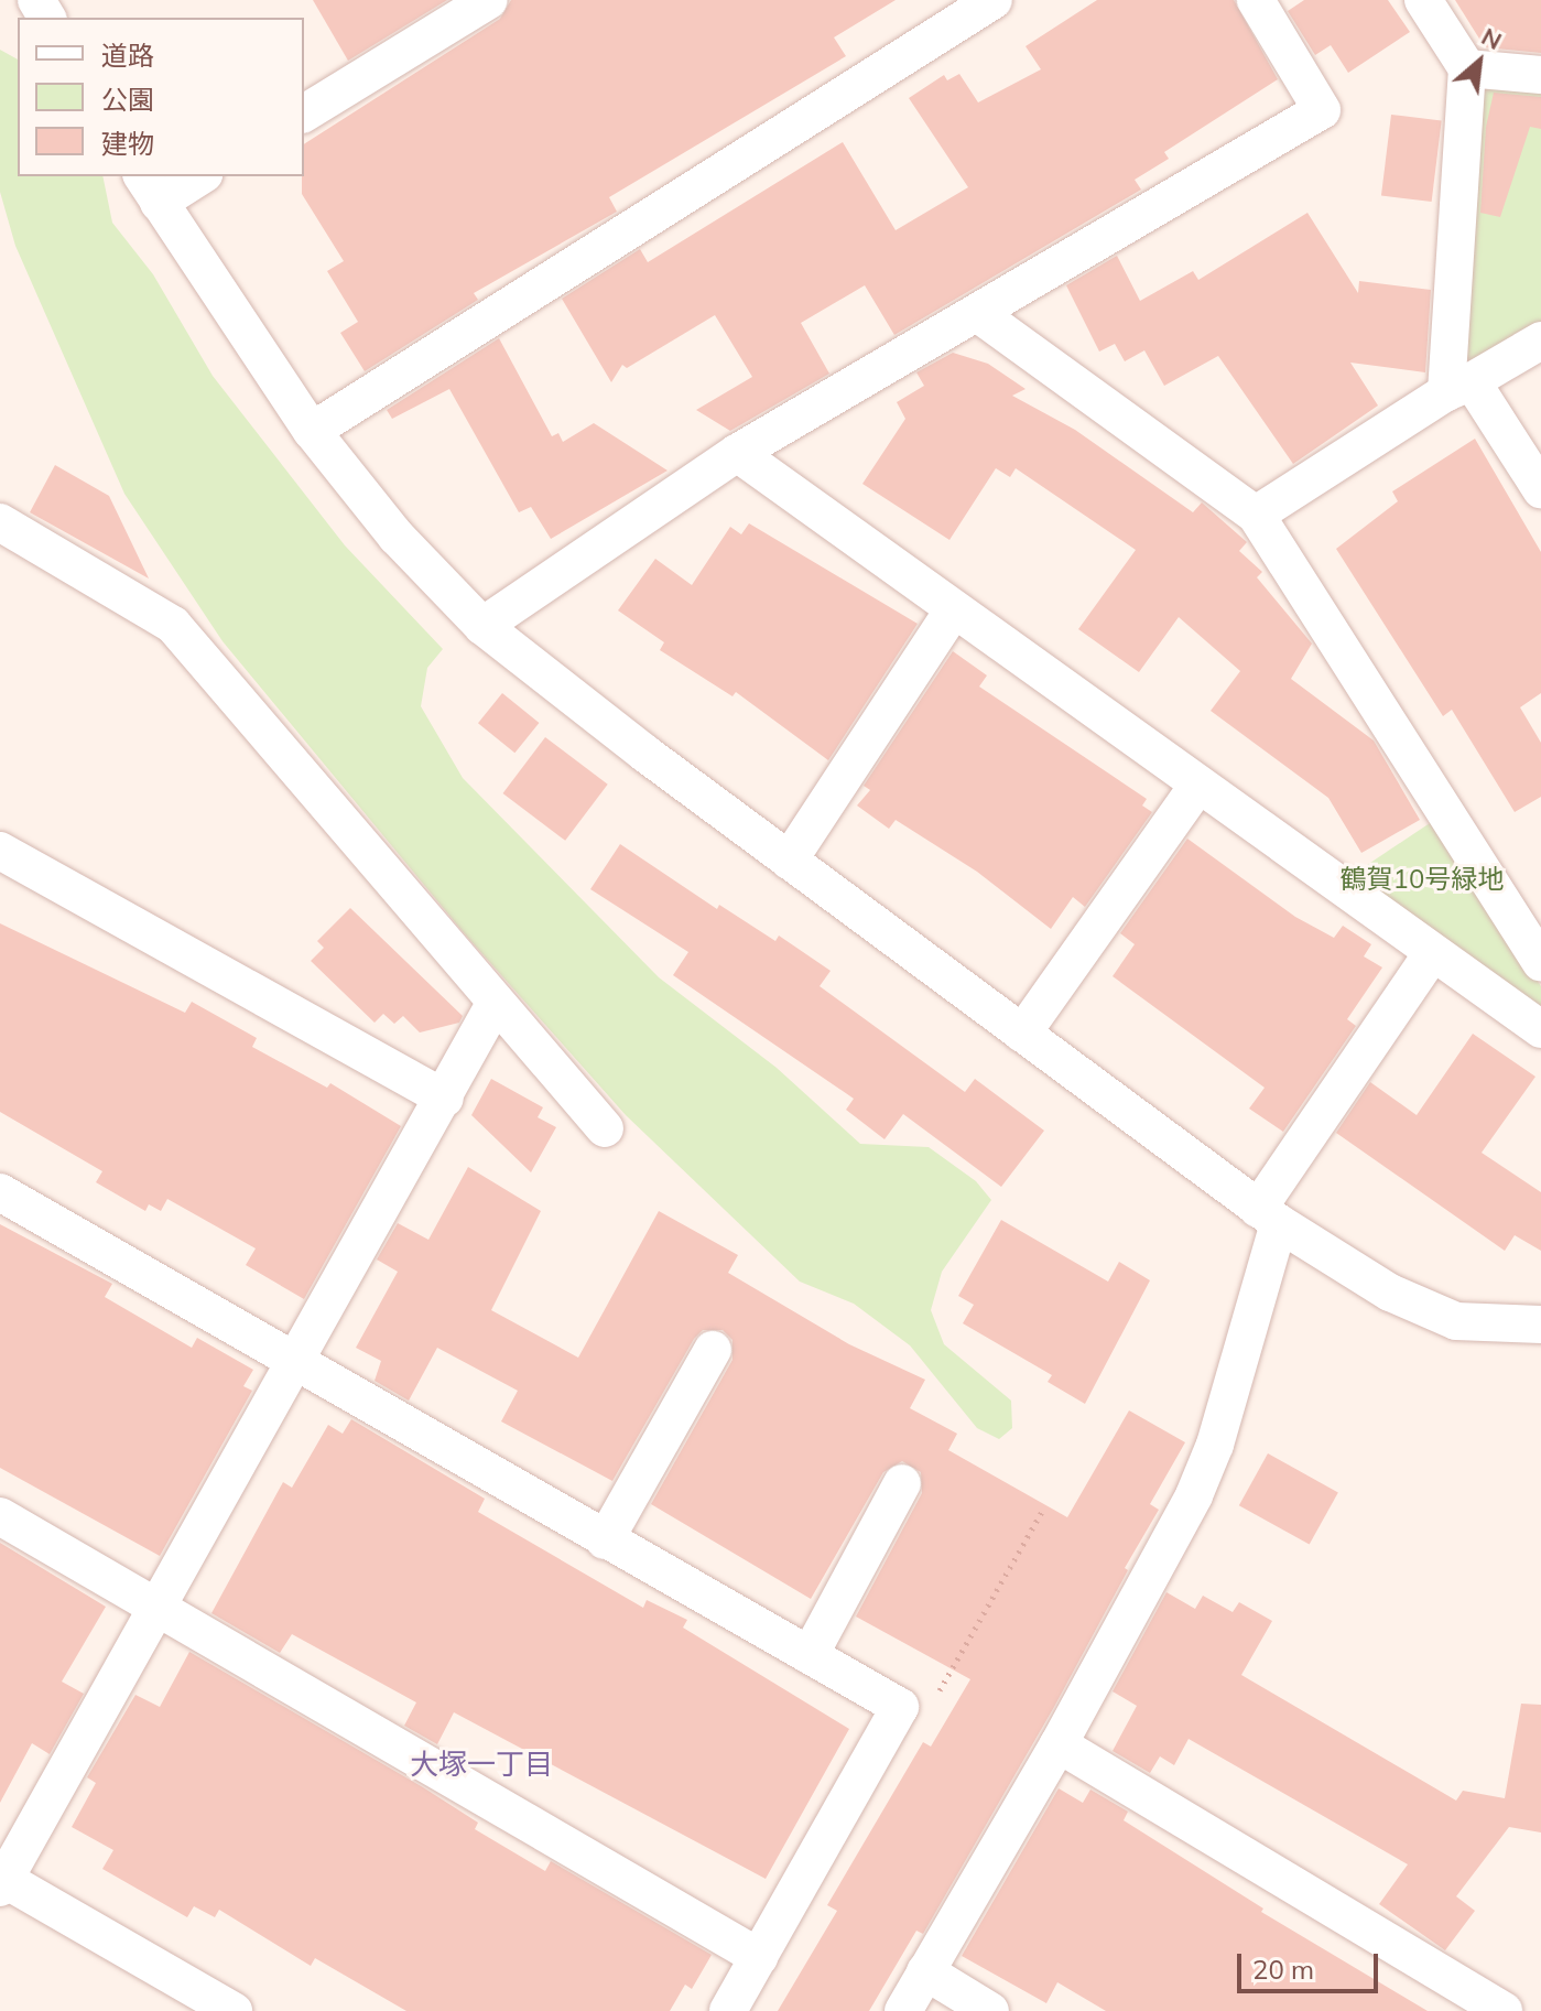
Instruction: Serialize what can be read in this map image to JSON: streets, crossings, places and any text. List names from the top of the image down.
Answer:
{
  "districts": ["大塚一丁目"],
  "parks": ["鶴賀10号緑地"],
  "legend": ["道路", "公園", "建物"],
  "scale_bar": "20 m",
  "north": "top right"
}
